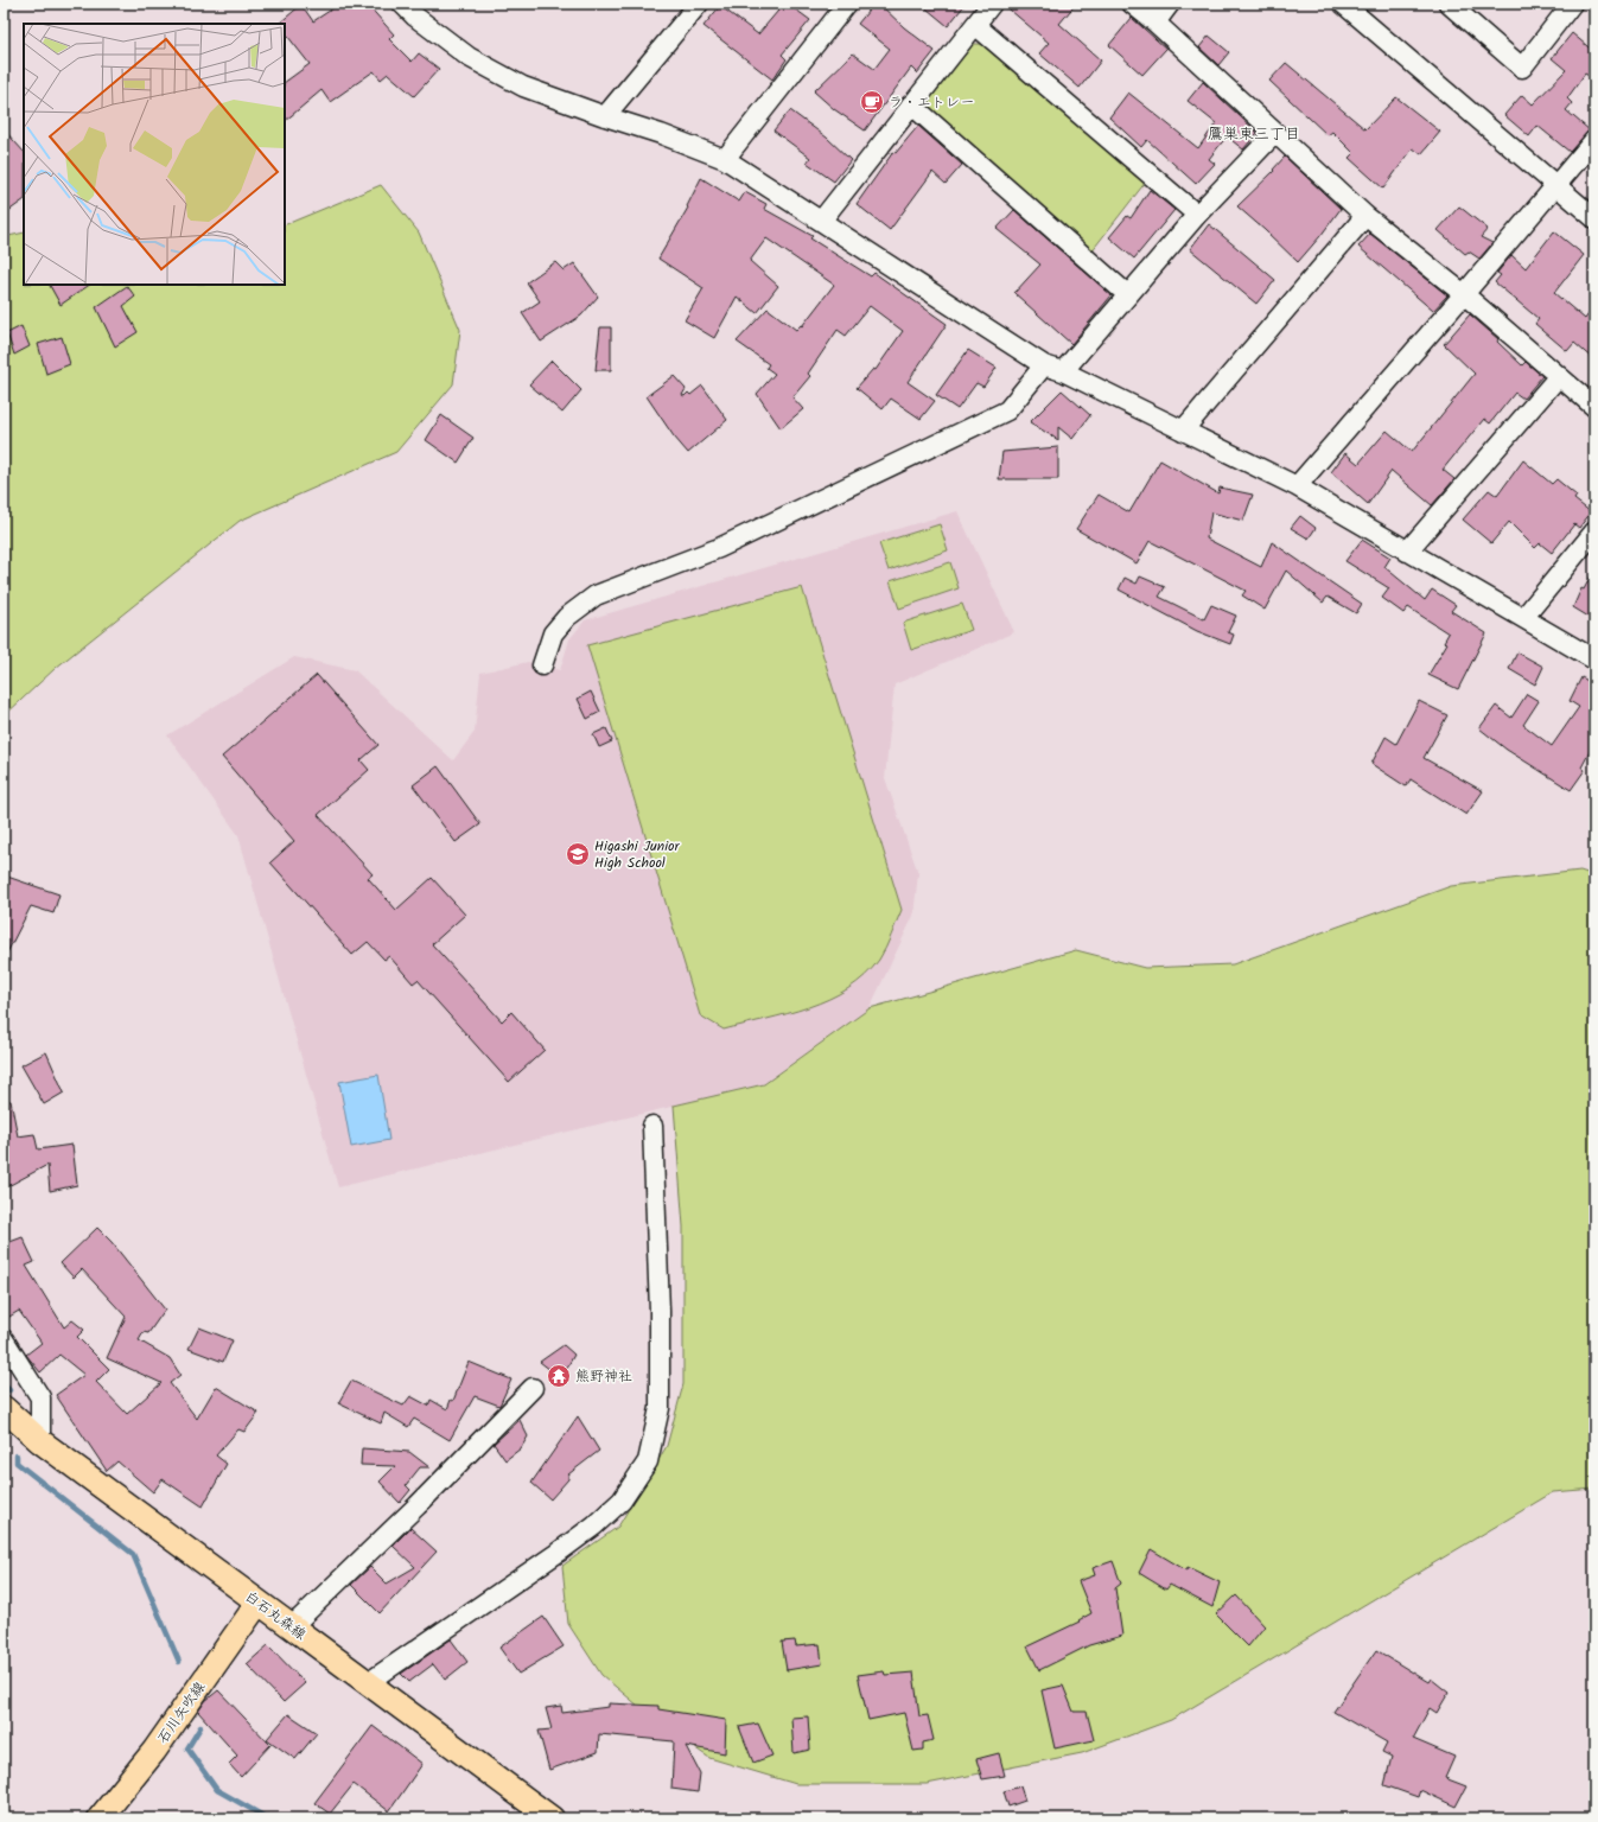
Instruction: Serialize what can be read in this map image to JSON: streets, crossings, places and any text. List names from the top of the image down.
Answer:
{
  "streets": {
    "main road": ["白石丸森線", "石川矢吹線"]
  },
  "crossings": [
    ["白石丸森線", "石川矢吹線"]
  ],
  "districts": ["鷹巣東三丁目"],
  "places": {
    "cafe": ["ラ・エトレー"],
    "school or university": ["Higashi Junior High School"],
    "temple": ["熊野神社"]
  }
}
